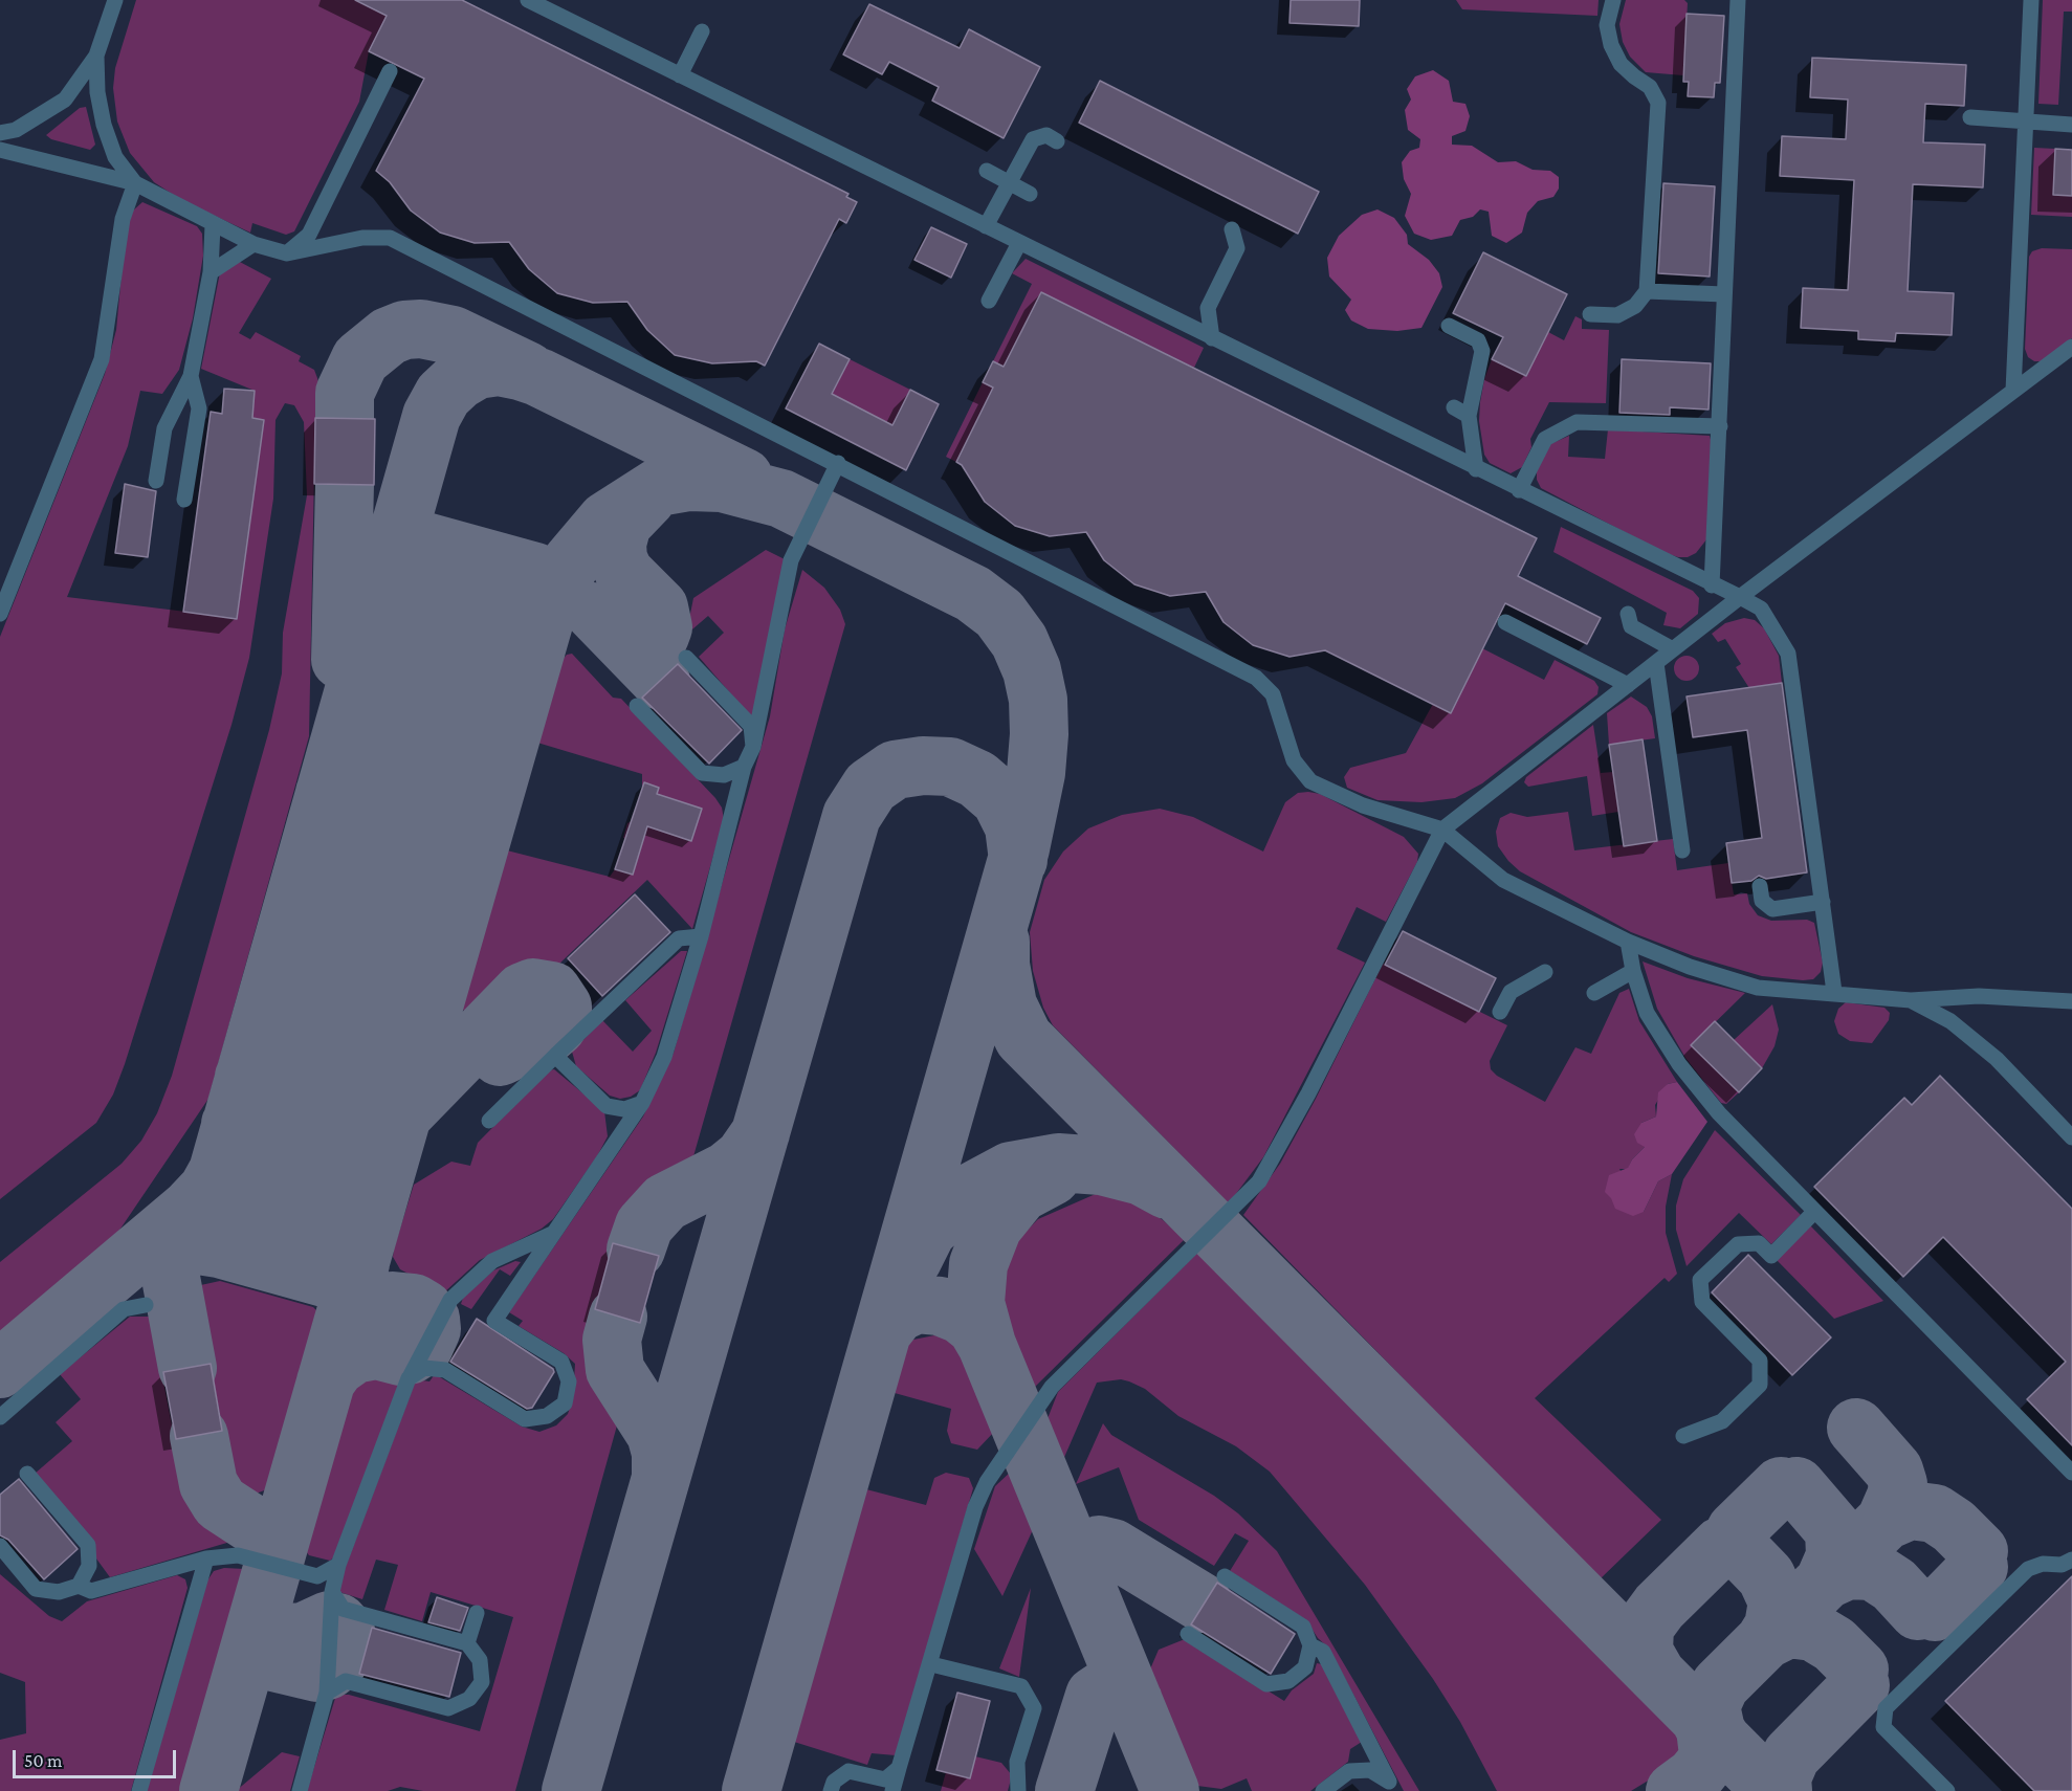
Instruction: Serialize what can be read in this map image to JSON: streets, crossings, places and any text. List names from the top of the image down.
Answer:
{
  "scale_bar": "50 m"
}
